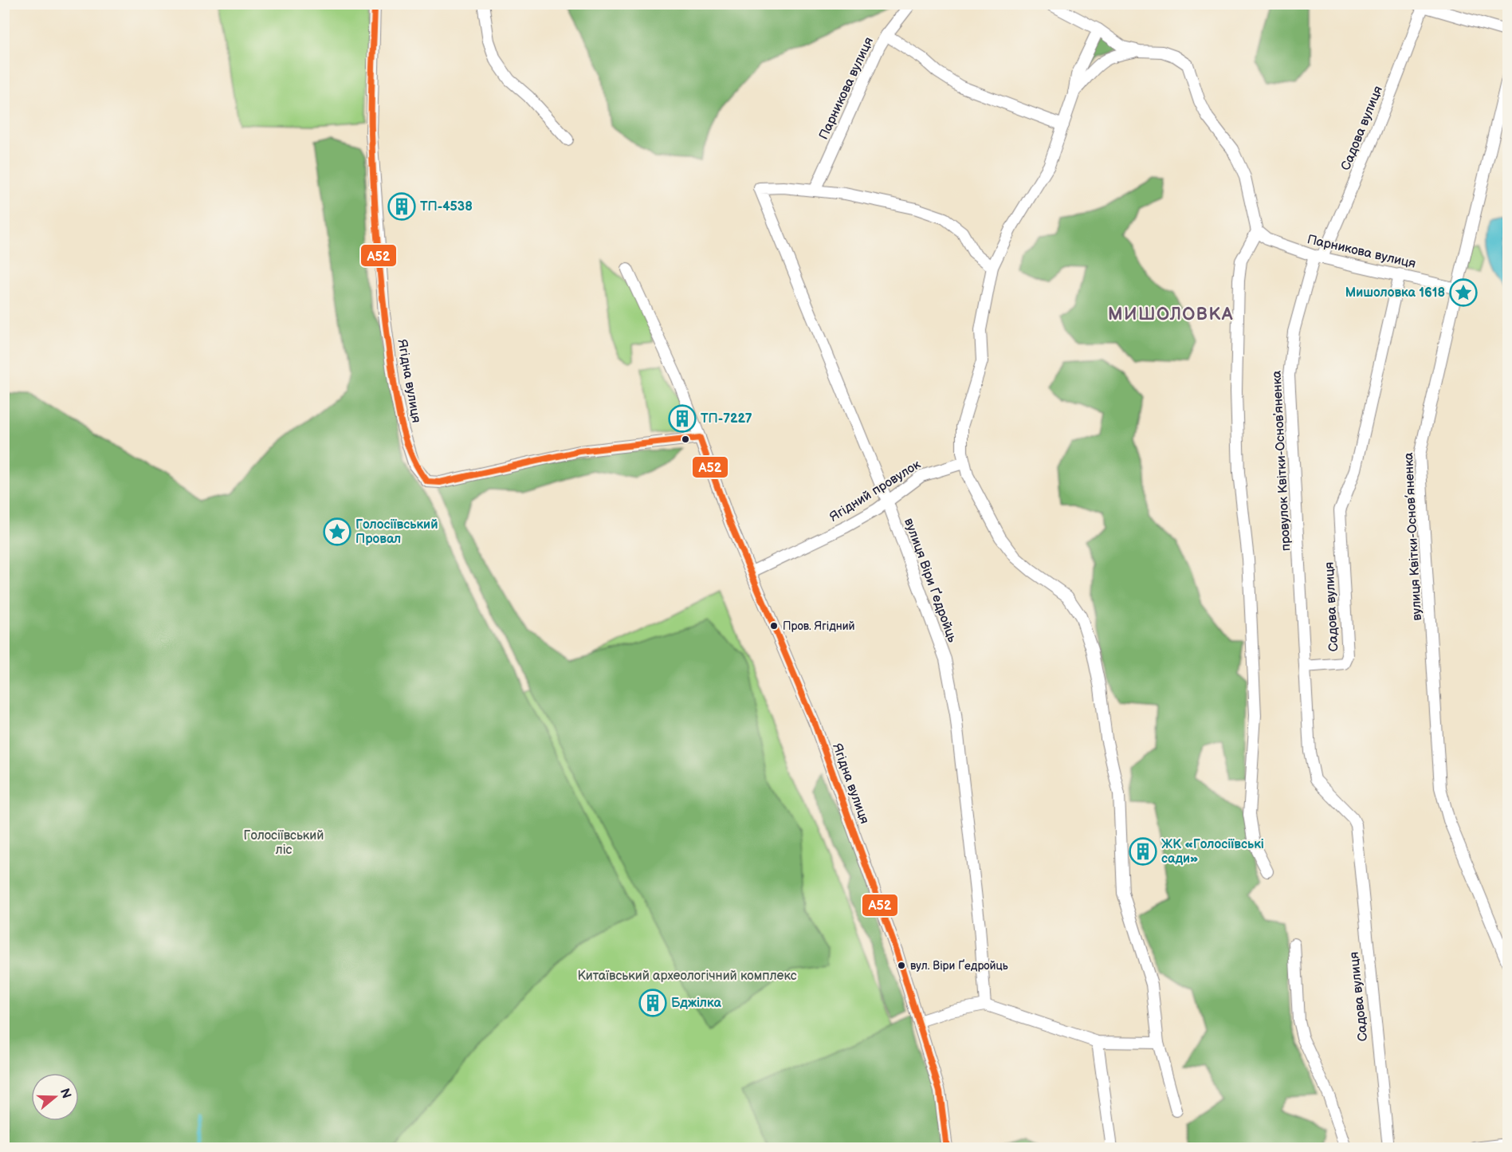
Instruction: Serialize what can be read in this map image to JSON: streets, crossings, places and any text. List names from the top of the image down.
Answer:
{
  "streets": {
    "street": [
      "Парникова вулиця",
      "Садова вулиця",
      "Ягідна вулиця",
      "провулок Квітки-Основʼяненка",
      "Ягідний провулок",
      "вулиця Квітки-Основ’яненка",
      "вулиця Віри Ґедройць"
    ]
  },
  "crossings": [
    ["Парникова вулиця", "Садова вулиця"],
    ["Парникова вулиця", "провулок Квітки-Основʼяненка"],
    ["Парникова вулиця", "вулиця Квітки-Основ’яненка"],
    ["Парникова вулиця", "вулиця Віри Ґедройць"],
    ["Садова вулиця", "провулок Квітки-Основʼяненка"],
    ["Ягідна вулиця", "Ягідний провулок"],
    ["Ягідний провулок", "вулиця Віри Ґедройць"]
  ],
  "districts": ["МИШОЛОВКА"],
  "parks": ["Голосіївський ліс", "Китаївський археологічний комплекс"],
  "places": {
    "building": [
      "ТП-4538",
      "ТП-7227",
      "ЖК «Голосіївські сади»",
      "Бджілка"
    ],
    "place": ["Мишоловка 1618", "Голосіївський Провал"],
    "other": ["Пров. Ягідний", "вул. Віри Ґедройць"]
  },
  "lines": ["transit line А52"],
  "north": "right"
}
